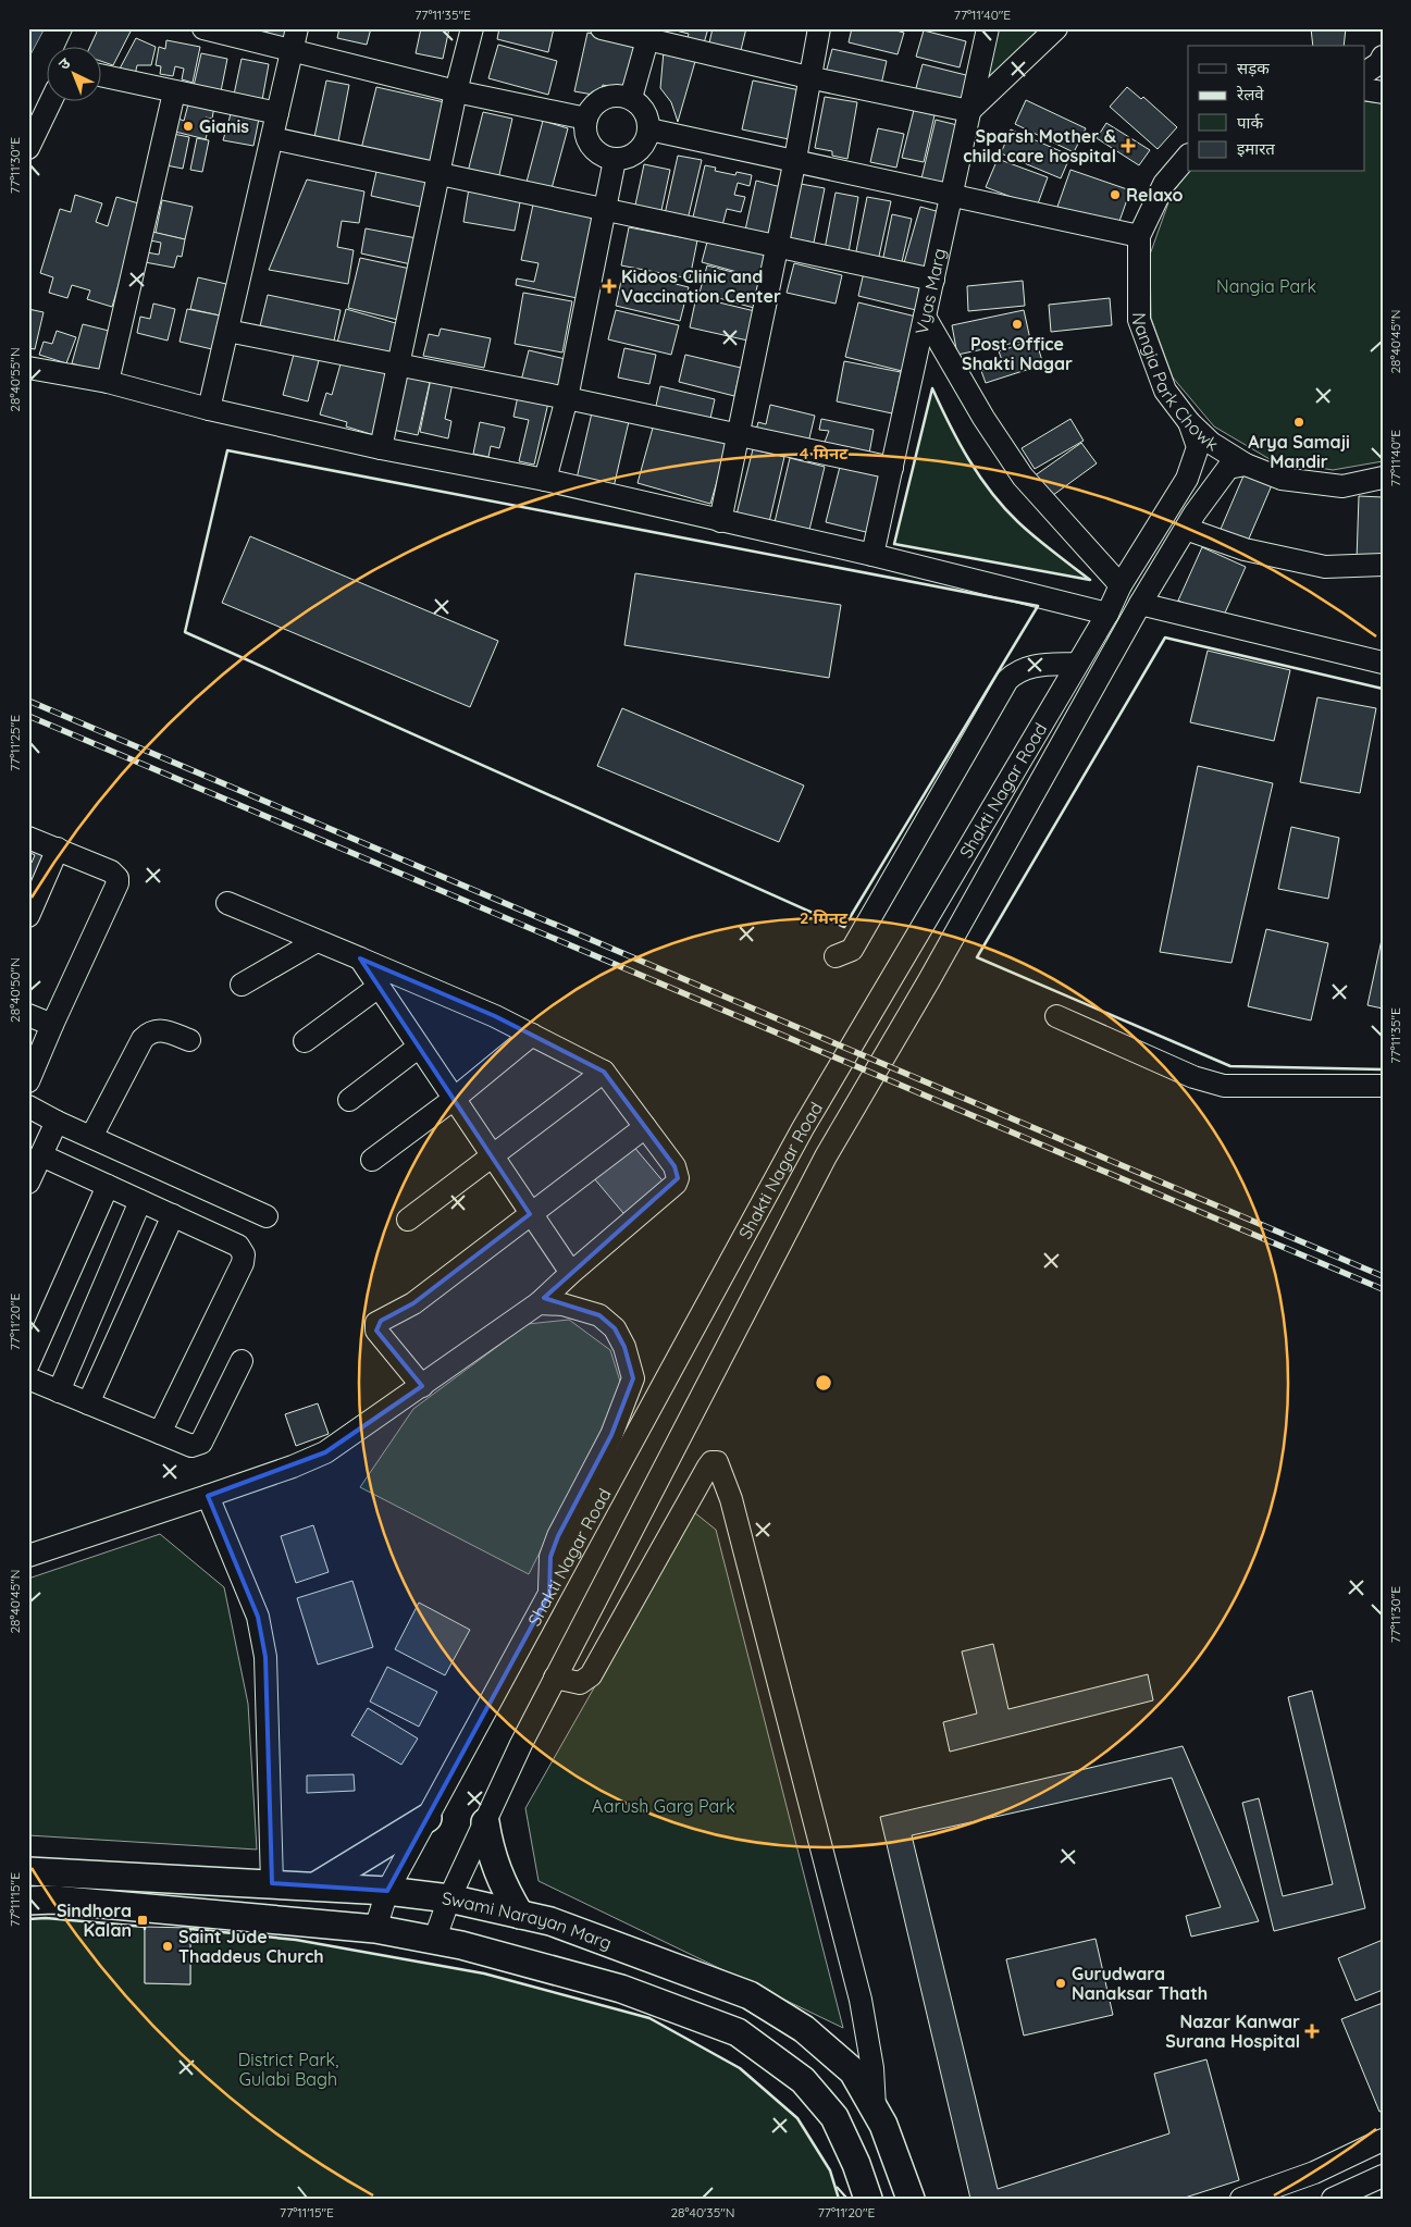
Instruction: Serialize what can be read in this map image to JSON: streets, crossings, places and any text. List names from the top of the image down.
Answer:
{
  "streets": {
    "main road": ["Swami Narayan Marg"],
    "street": ["Vyas Marg", "Nangia Park Chowk", "Shakti Nagar Road"]
  },
  "crossings": [
    ["Nangia Park Chowk", "Shakti Nagar Road"],
    ["Shakti Nagar Road", "Swami Narayan Marg"]
  ],
  "parks": ["Nangia Park", "Aarush Garg Park", "District Park, Gulabi Bagh"],
  "places": {
    "other": [
      "Gianis",
      "Relaxo",
      "Post Office Shakti Nagar",
      "Arya Samaji Mandir",
      "Saint Jude Thaddeus Church",
      "Gurudwara Nanaksar Thath"
    ],
    "health": ["Sparsh Mother & child care hospital", "Kidoos Clinic and Vaccination Center", "Nazar Kanwar Surana Hospital"],
    "transit": ["Sindhora Kalan"]
  },
  "legend": [
    "सड़क",
    "रेलवे",
    "पार्क",
    "इमारत"
  ],
  "north": "top left",
  "coordinates": [
    "77°11'35\"E",
    "77°11'40\"E",
    "77°11'30\"E",
    "28°40'45\"N",
    "28°40'55\"N",
    "77°11'25\"E",
    "28°40'50\"N",
    "77°11'20\"E",
    "77°11'15\"E",
    "28°40'35\"N"
  ],
  "rings": ["4 मिनट", "2 मिनट"]
}
